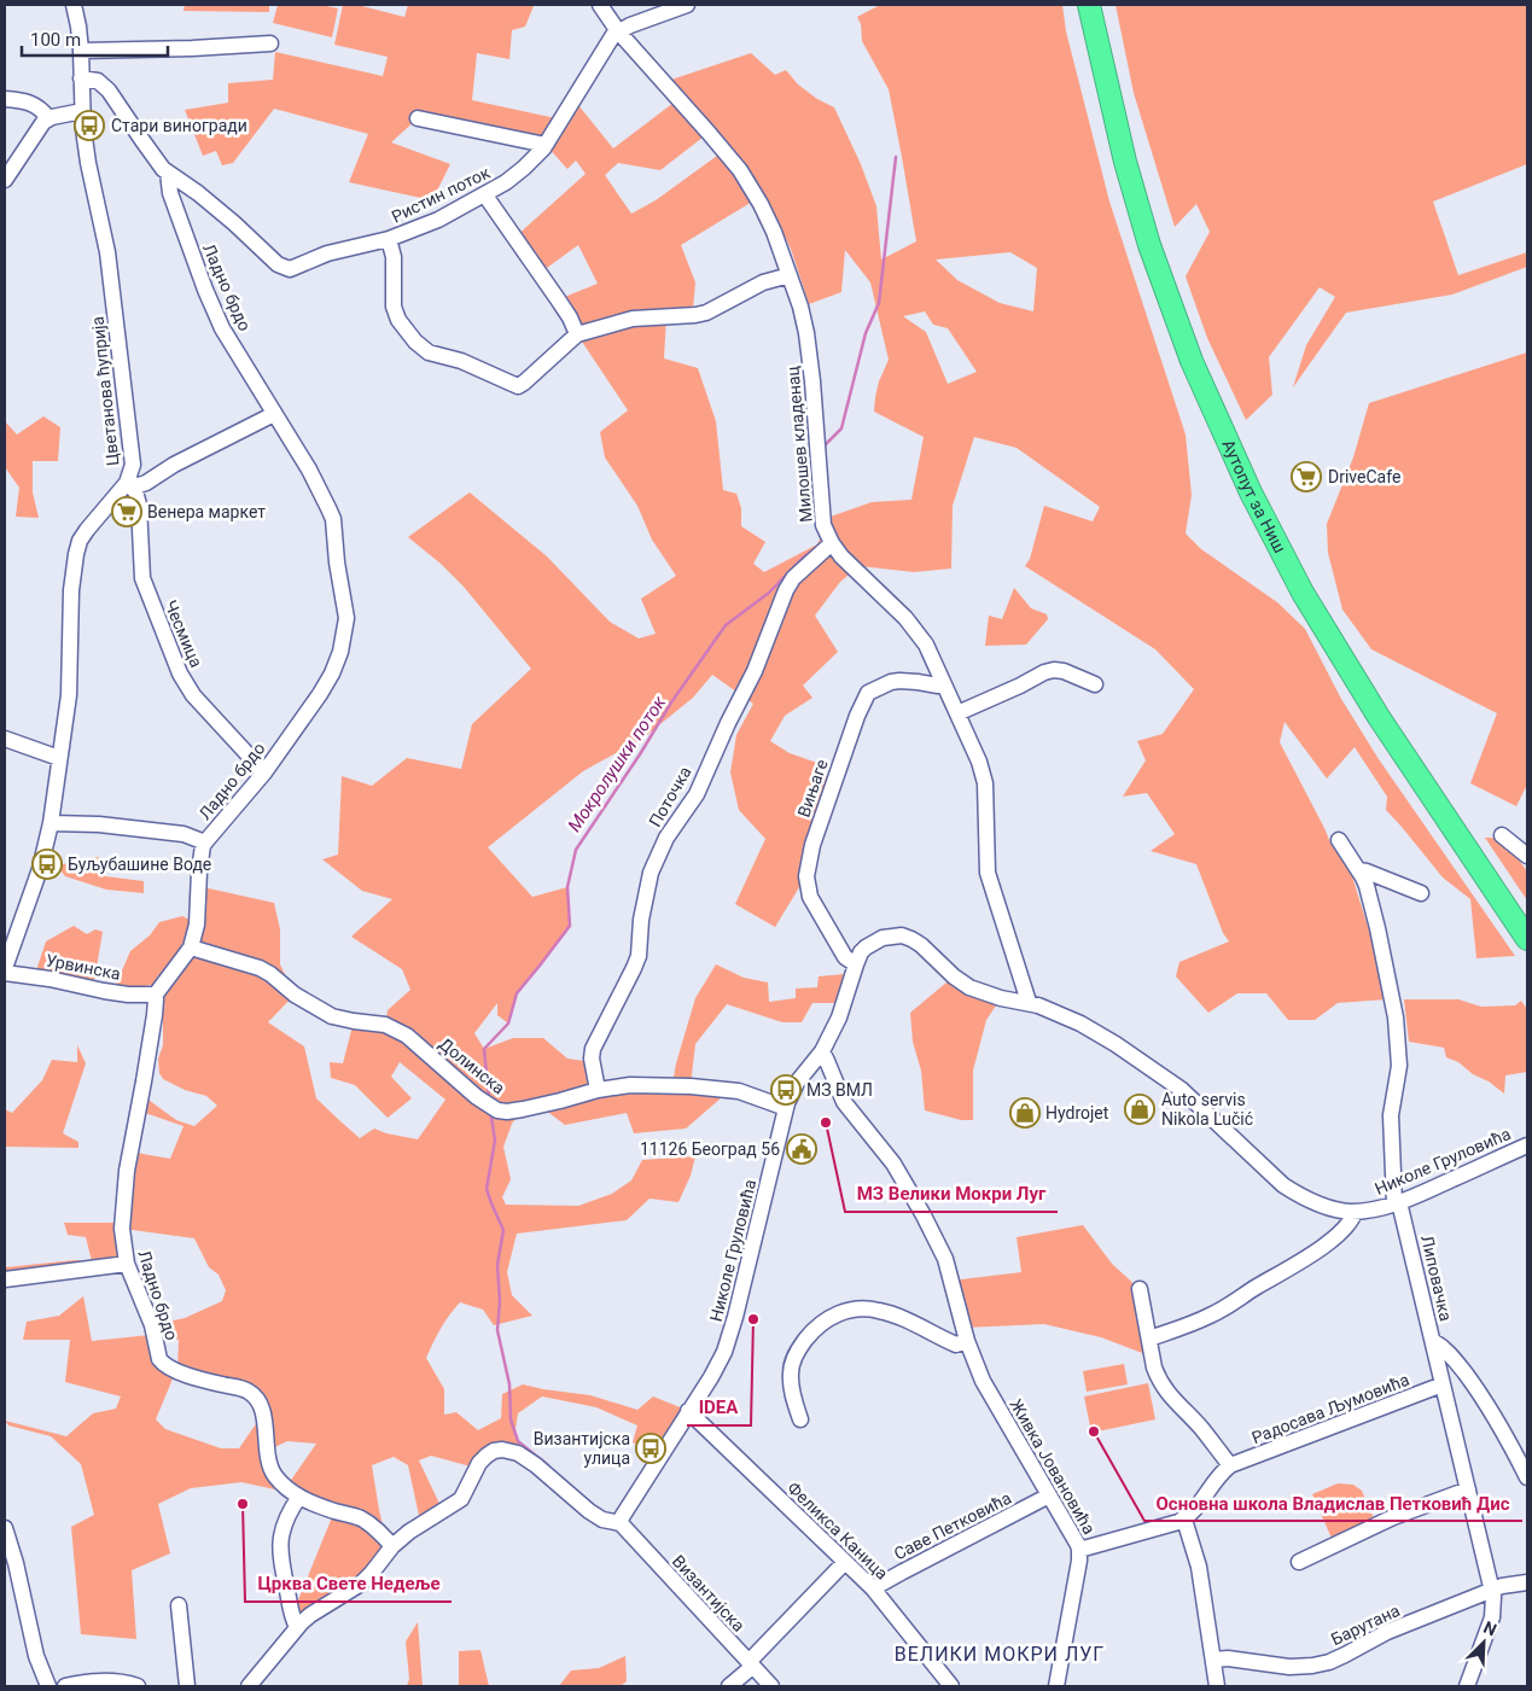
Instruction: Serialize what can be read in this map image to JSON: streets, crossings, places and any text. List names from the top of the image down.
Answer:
{
  "streets": {
    "highway": ["Аутопут за Ниш"],
    "street": [
      "Ристин поток",
      "Ладно брдо",
      "Цветанова ћуприја",
      "Милошев кладенац",
      "Чесмица",
      "Вињаге",
      "Поточка",
      "Урвинска",
      "Долинска",
      "Николе Груловића",
      "Липовачка",
      "Радосава Љумовића",
      "Живка Јовановића",
      "Саве Петковића",
      "Феликса Каница",
      "Византијска",
      "Барутана"
    ]
  },
  "crossings": [
    ["Ристин поток", "Ладно брдо"],
    ["Ристин поток", "Милошев кладенац"],
    ["Ладно брдо", "Цветанова ћуприја"],
    ["Ладно брдо", "Чесмица"],
    ["Ладно брдо", "Урвинска"],
    ["Ладно брдо", "Долинска"],
    ["Цветанова ћуприја", "Чесмица"],
    ["Милошев кладенац", "Вињаге"],
    ["Милошев кладенац", "Поточка"],
    ["Милошев кладенац", "Николе Груловића"],
    ["Вињаге", "Николе Груловића"],
    ["Поточка", "Долинска"],
    ["Долинска", "Николе Груловића"],
    ["Николе Груловића", "Липовачка"],
    ["Николе Груловића", "Живка Јовановића"],
    ["Николе Груловића", "Феликса Каница"],
    ["Николе Груловића", "Византијска"],
    ["Живка Јовановића", "Саве Петковића"],
    ["Саве Петковића", "Феликса Каница"]
  ],
  "districts": ["ВЕЛИКИ МОКРИ ЛУГ"],
  "water": ["Мокролушки поток"],
  "places": {
    "bus stop": [
      "Стари виногради",
      "Буљубашине Воде",
      "МЗ ВМЛ",
      "Византијска улица"
    ],
    "supermarket": ["DriveCafe", "Венера маркет"],
    "shop": ["Auto servis Nikola Lučić", "Hydrojet"],
    "other": [
      "МЗ Велики Мокри Луг",
      "IDEA",
      "Основна школа Владислав Петковић Дис",
      "Црква Свете Недеље"
    ],
    "public building": ["11126 Београд 56"]
  },
  "scale_bar": "100 m",
  "north": "top right"
}
